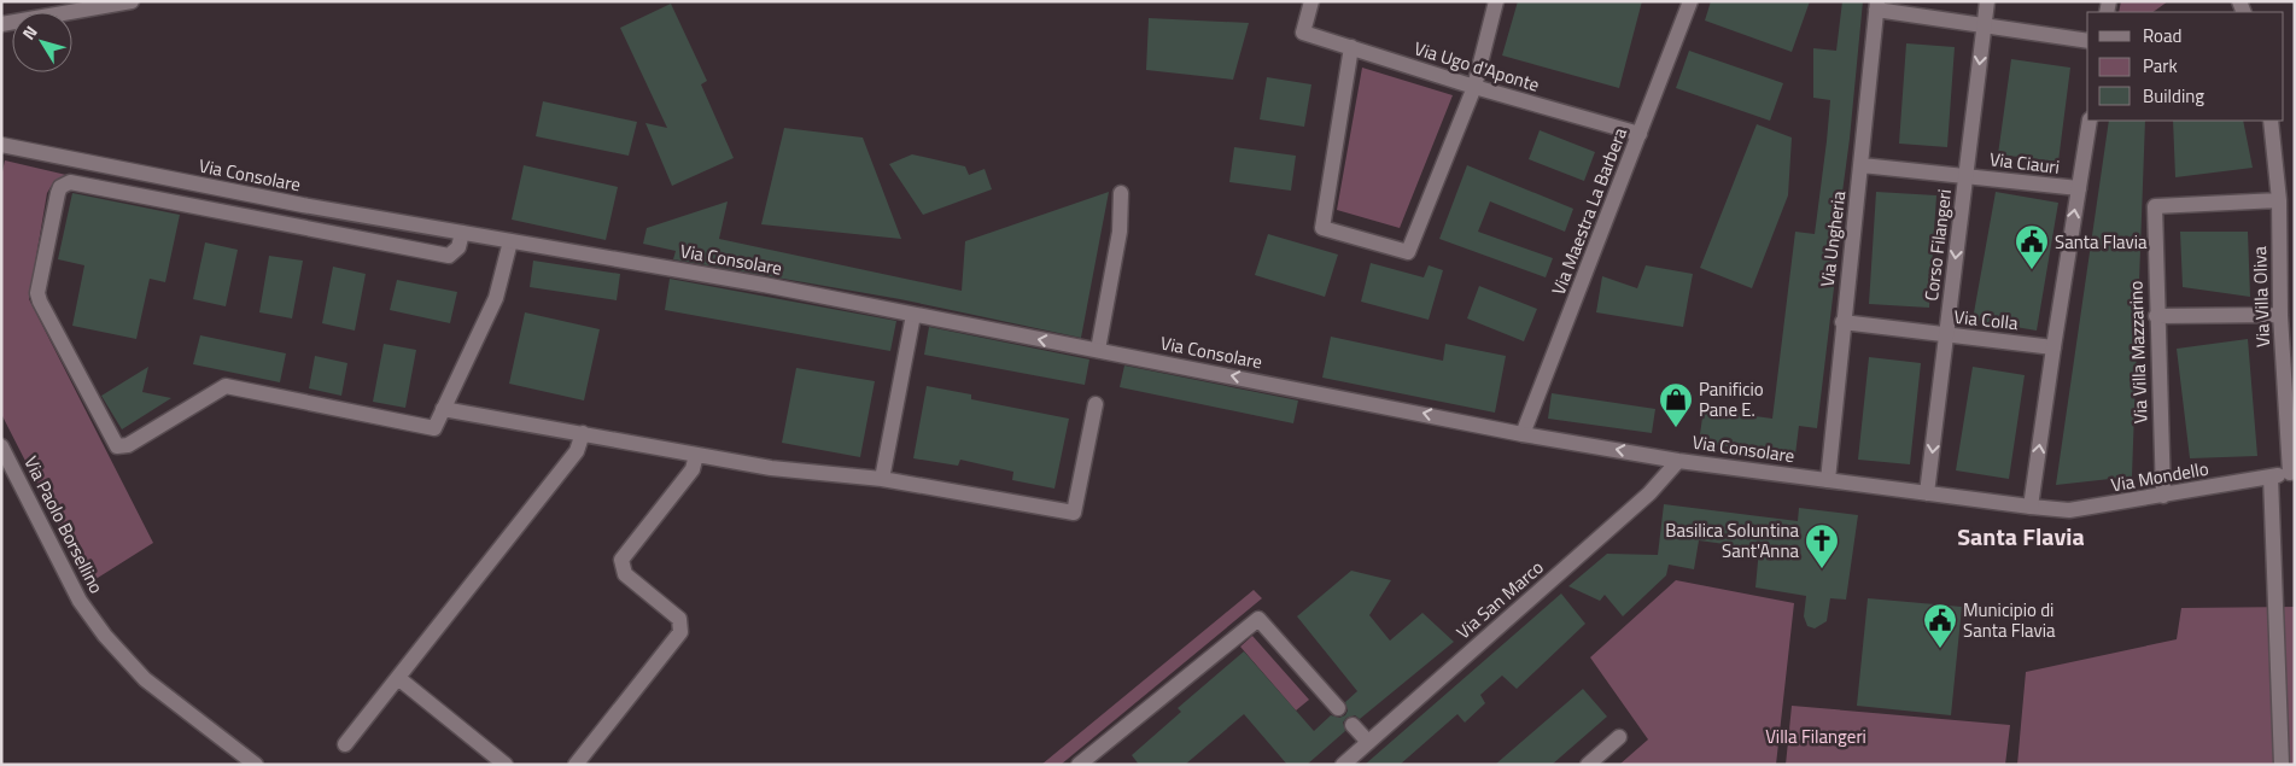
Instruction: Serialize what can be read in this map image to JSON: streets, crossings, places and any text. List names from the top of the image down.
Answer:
{
  "streets": {
    "street": [
      "Via Ugo d'Aponte",
      "Via Ciauri",
      "Via Consolare",
      "Via Maestra La Barbera",
      "Via Ungheria",
      "Corso Filangeri",
      "Via Villa Oliva",
      "Via Colla",
      "Via Villa Mazzarino",
      "Via Mondello",
      "Via Paolo Borsellino",
      "Via San Marco"
    ]
  },
  "crossings": [
    ["Via Ugo d'Aponte", "Via Maestra La Barbera"],
    ["Via Ciauri", "Via Ungheria"],
    ["Via Ciauri", "Corso Filangeri"],
    ["Via Consolare", "Via Maestra La Barbera"],
    ["Via Consolare", "Via Ungheria"],
    ["Via Consolare", "Corso Filangeri"],
    ["Via Consolare", "Via Mondello"],
    ["Via Consolare", "Via San Marco"],
    ["Via Ungheria", "Via Colla"],
    ["Corso Filangeri", "Via Colla"],
    ["Via Villa Oliva", "Via Villa Mazzarino"],
    ["Via Villa Oliva", "Via Mondello"],
    ["Via Villa Mazzarino", "Via Mondello"]
  ],
  "one_way": ["Via Consolare"],
  "districts": ["Santa Flavia"],
  "parks": ["Villa Filangeri"],
  "places": {
    "public building": ["Santa Flavia", "Municipio di Santa Flavia"],
    "shop": ["Panificio Pane E."],
    "church": ["Basilica Soluntina Sant'Anna"]
  },
  "legend": ["Road", "Park", "Building"],
  "north": "top left"
}
